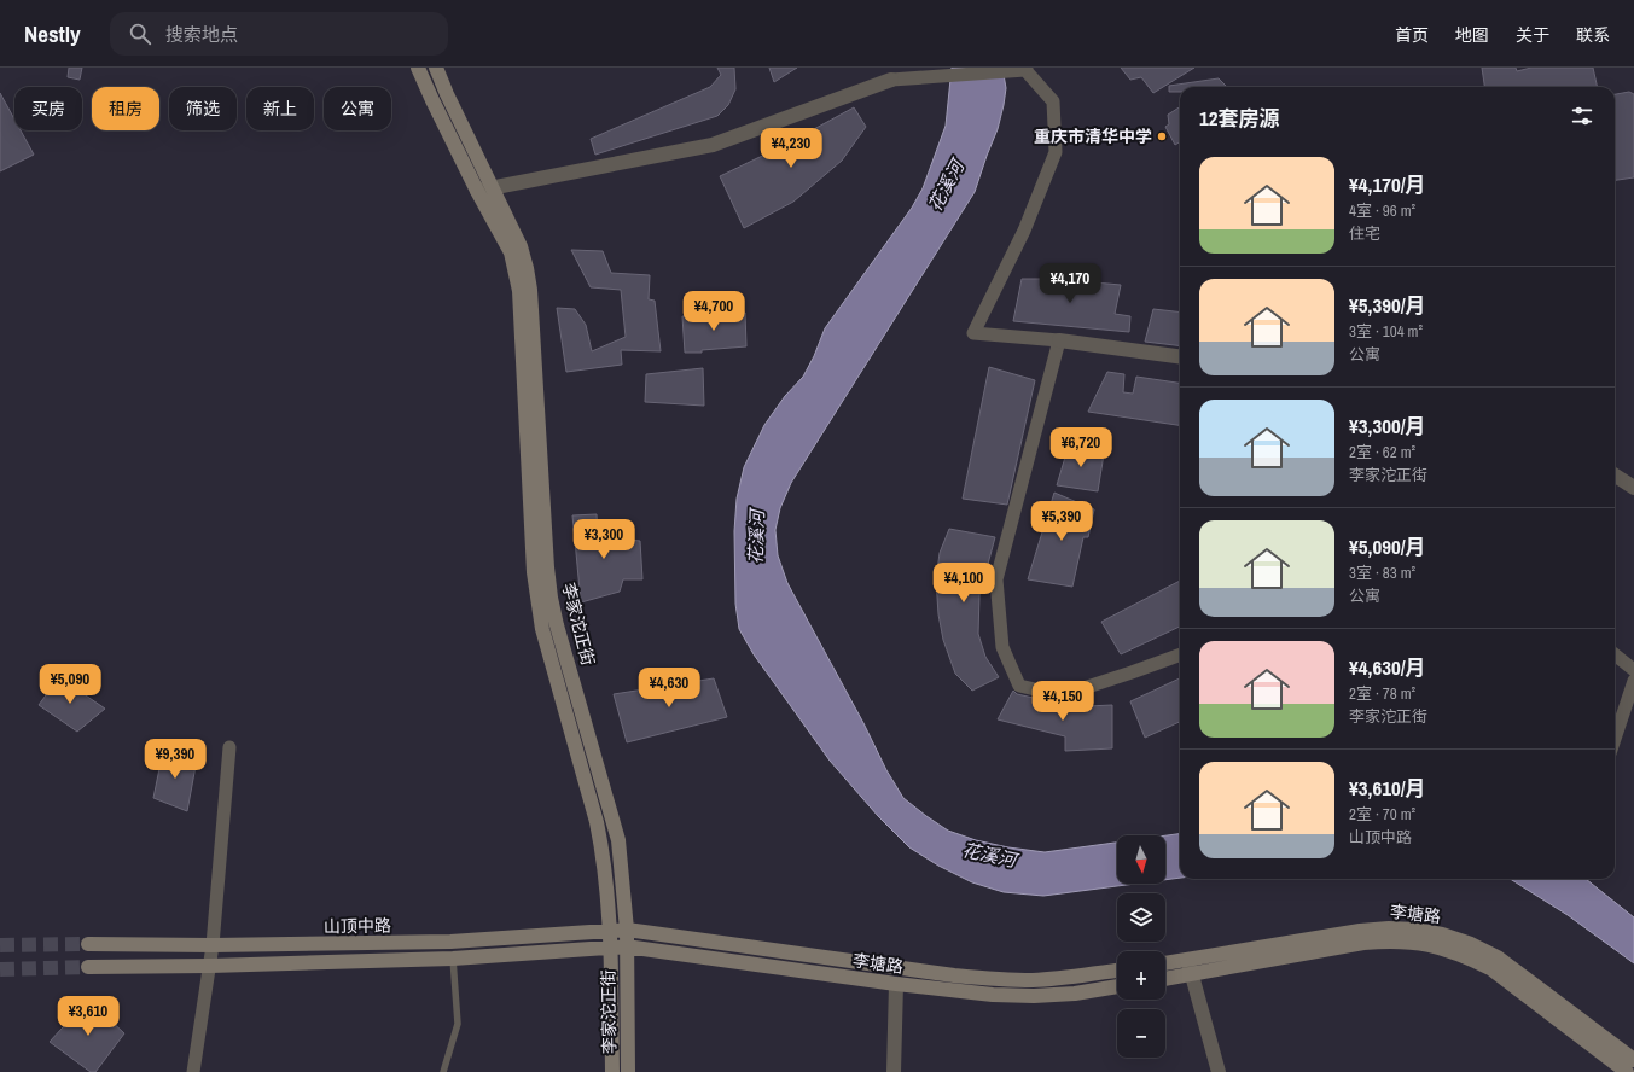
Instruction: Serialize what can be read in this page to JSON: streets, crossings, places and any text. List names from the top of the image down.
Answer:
{
  "streets": {
    "main road": ["李家沱正街", "李塘路", "山顶中路"]
  },
  "crossings": [
    ["李家沱正街", "李塘路"],
    ["李家沱正街", "山顶中路"],
    ["李塘路", "山顶中路"]
  ],
  "water": ["花溪河"],
  "places": ["重庆市清华中学"],
  "north": "bottom",
  "page": {
    "header": "Nestly",
    "search": "搜索地点",
    "nav": [
      "首页",
      "地图",
      "关于",
      "联系"
    ],
    "chip": [
      "买房",
      "租房",
      "筛选",
      "新上",
      "公寓"
    ],
    "heading": "12套房源",
    "price": [
      "¥4,230",
      "¥4,170",
      "¥4,700",
      "¥6,720",
      "¥5,390",
      "¥3,300",
      "¥4,100",
      "¥5,090",
      "¥4,630",
      "¥4,150",
      "¥9,390",
      "¥3,610"
    ],
    "list": [
      {
        "name": "¥4,170/月",
        "note": "4室 · 96 m² · 住宅"
      },
      {
        "name": "¥5,390/月",
        "note": "3室 · 104 m² · 公寓"
      },
      {
        "name": "¥3,300/月",
        "note": "2室 · 62 m² · 李家沱正街"
      },
      {
        "name": "¥5,090/月",
        "note": "3室 · 83 m² · 公寓"
      },
      {
        "name": "¥4,630/月",
        "note": "2室 · 78 m² · 李家沱正街"
      },
      {
        "name": "¥3,610/月",
        "note": "2室 · 70 m² · 山顶中路"
      }
    ],
    "map_buttons": ["+", "−"]
  }
}
